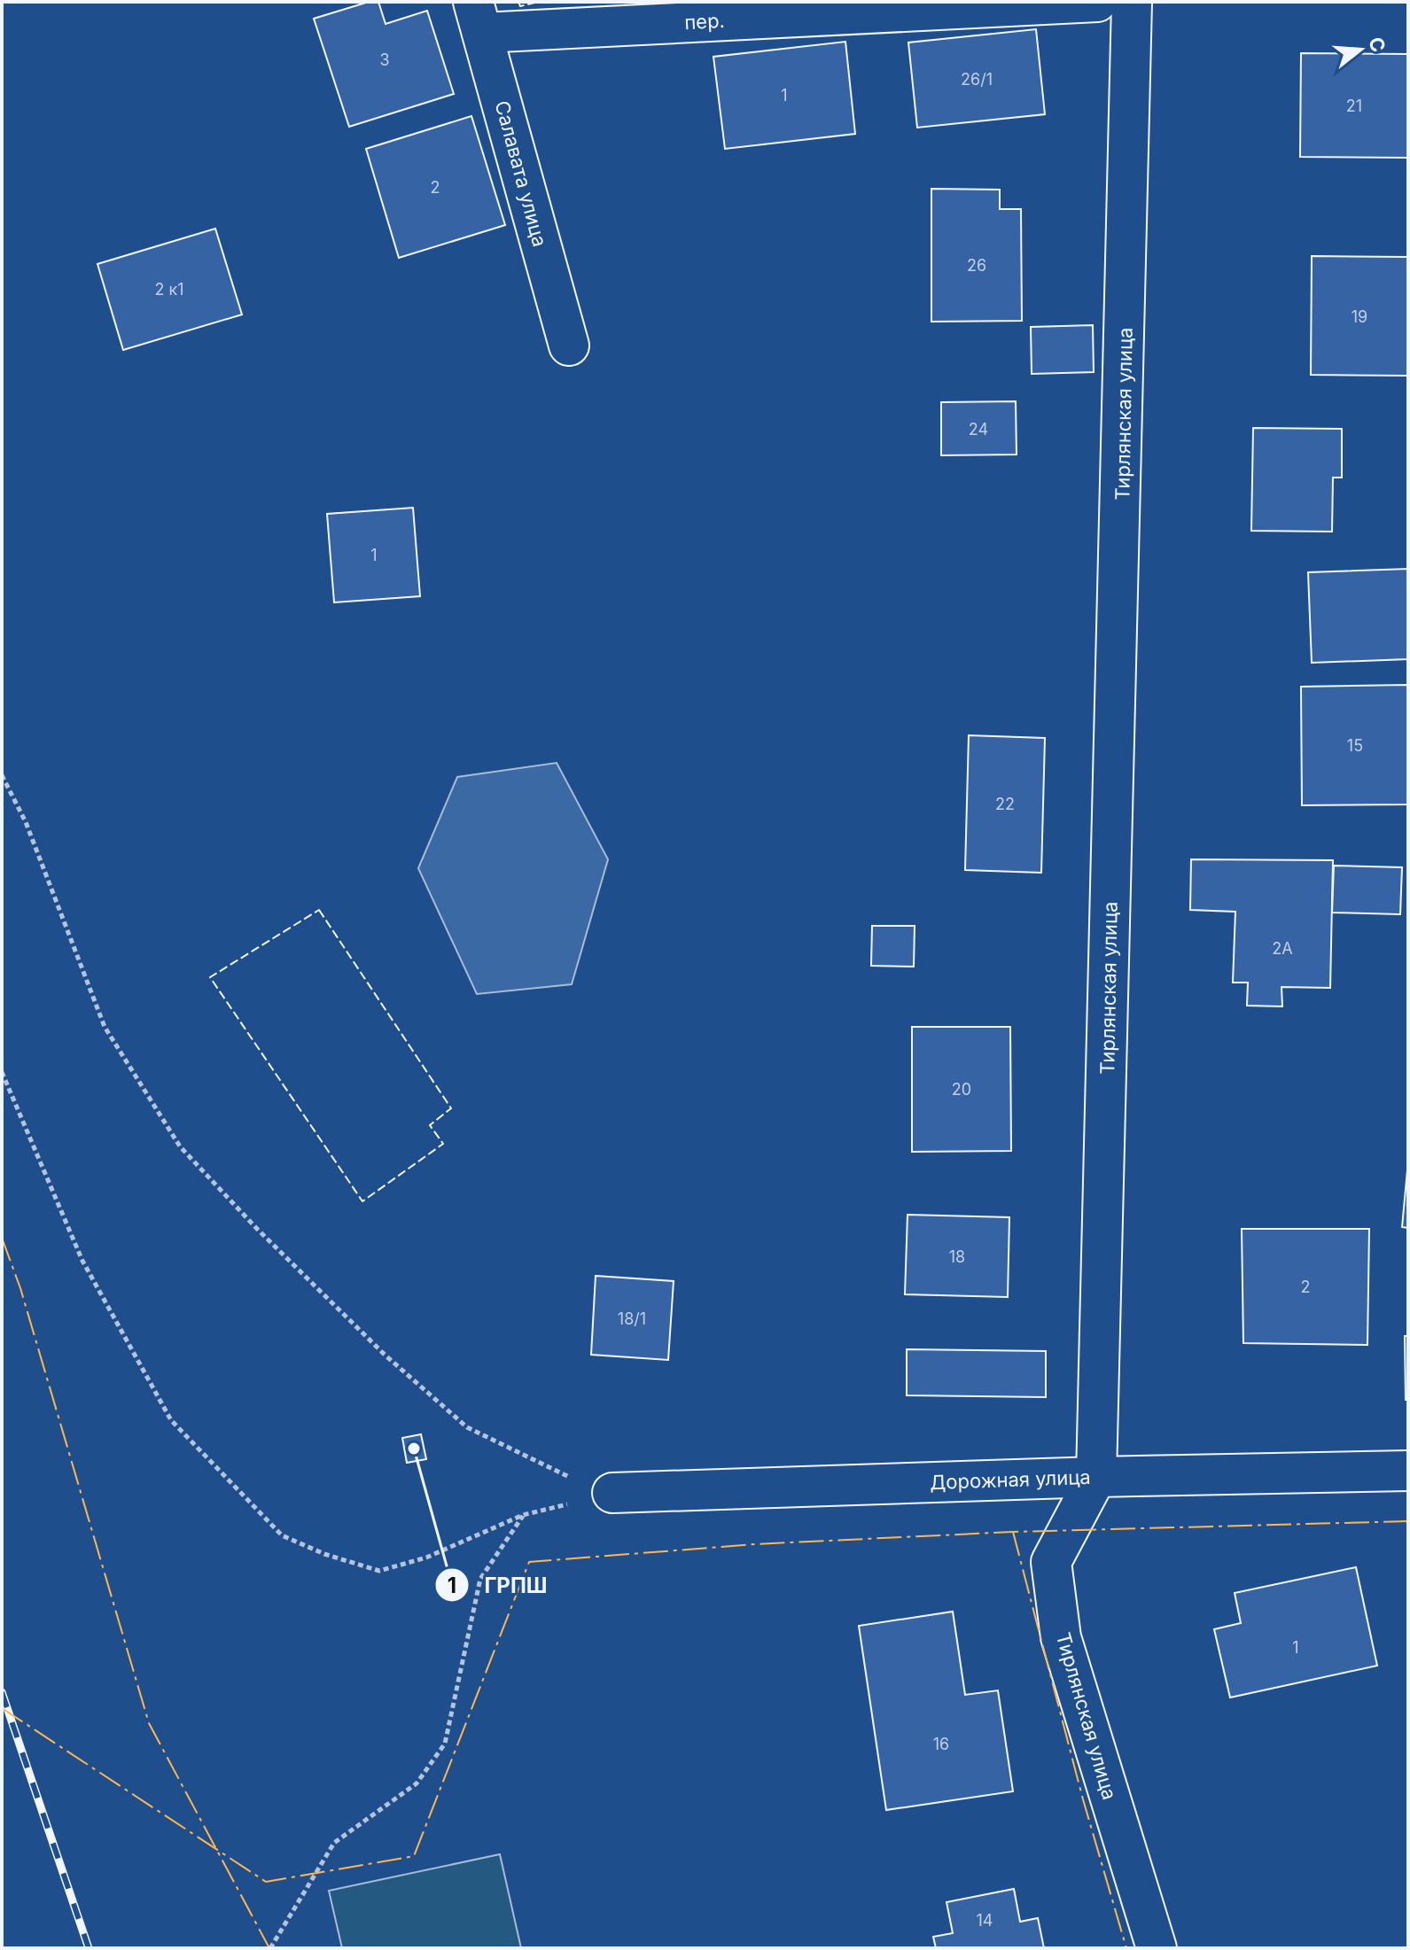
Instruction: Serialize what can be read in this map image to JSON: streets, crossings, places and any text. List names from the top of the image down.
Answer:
{
  "streets": {
    "street": [
      "пер.",
      "Салавата улица",
      "Тирлянская улица",
      "Дорожная улица"
    ]
  },
  "crossings": [
    ["пер.", "Салавата улица"],
    ["Тирлянская улица", "Дорожная улица"]
  ],
  "places": ["ГРПШ"],
  "house_numbers": [
    "3",
    "26/1",
    "1",
    "21",
    "2",
    "26",
    "2 к1",
    "19",
    "24",
    "1",
    "15",
    "22",
    "2А",
    "20",
    "18",
    "2",
    "18/1",
    "1",
    "16",
    "14"
  ],
  "north": "right"
}
